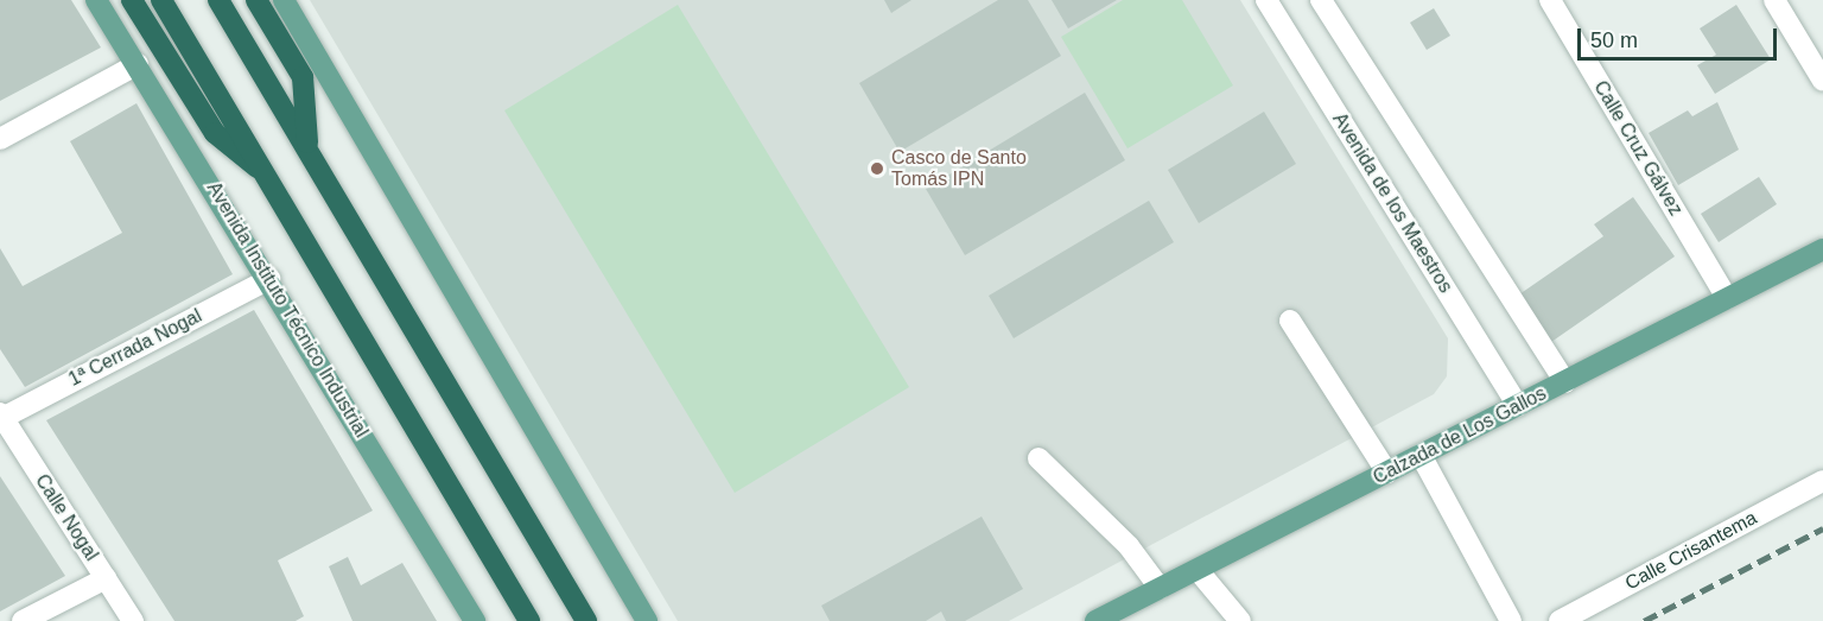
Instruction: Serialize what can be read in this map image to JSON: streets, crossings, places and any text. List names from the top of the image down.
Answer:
{
  "streets": {
    "main road": ["Avenida Instituto Técnico Industrial", "Calzada de Los Gallos"],
    "street": [
      "Calle Cruz Gálvez",
      "Avenida de los Maestros",
      "1ª Cerrada Nogal",
      "Calle Nogal",
      "Calle Crisantema"
    ]
  },
  "crossings": [
    ["Calle Cruz Gálvez", "Calzada de Los Gallos"],
    ["Avenida de los Maestros", "Calzada de Los Gallos"],
    ["Avenida Instituto Técnico Industrial", "1ª Cerrada Nogal"],
    ["1ª Cerrada Nogal", "Calle Nogal"]
  ],
  "places": ["Casco de Santo Tomás IPN"],
  "scale_bar": "50 m"
}
